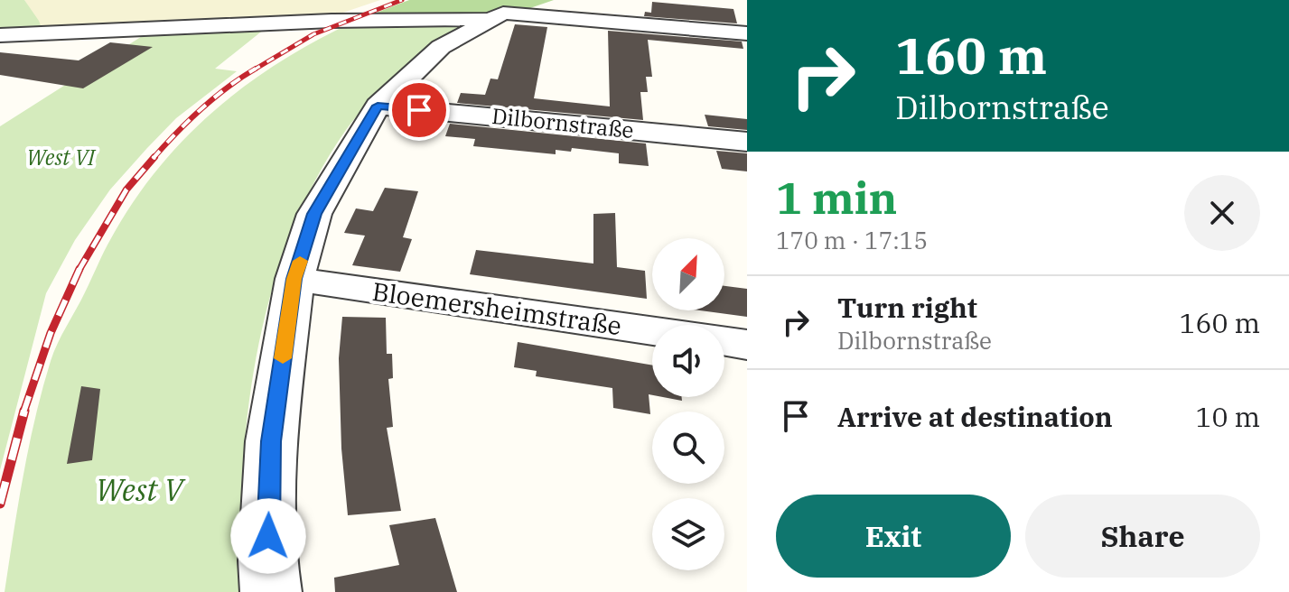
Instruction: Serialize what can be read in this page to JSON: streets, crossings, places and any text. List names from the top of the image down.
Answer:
{
  "streets": {
    "street": ["Dilbornstraße", "Bloemersheimstraße"]
  },
  "parks": ["West VI", "West V"],
  "north": "top right",
  "page": {
    "turn": ["160 m", "Dilbornstraße"],
    "heading": ["1 min", "170 m · 17:15"],
    "list": [
      {
        "name": "Turn right",
        "note": "Dilbornstraße",
        "value": "160 m"
      },
      {
        "name": "Arrive at destination",
        "value": "10 m"
      }
    ],
    "buttons": ["Exit", "Share"]
  }
}
